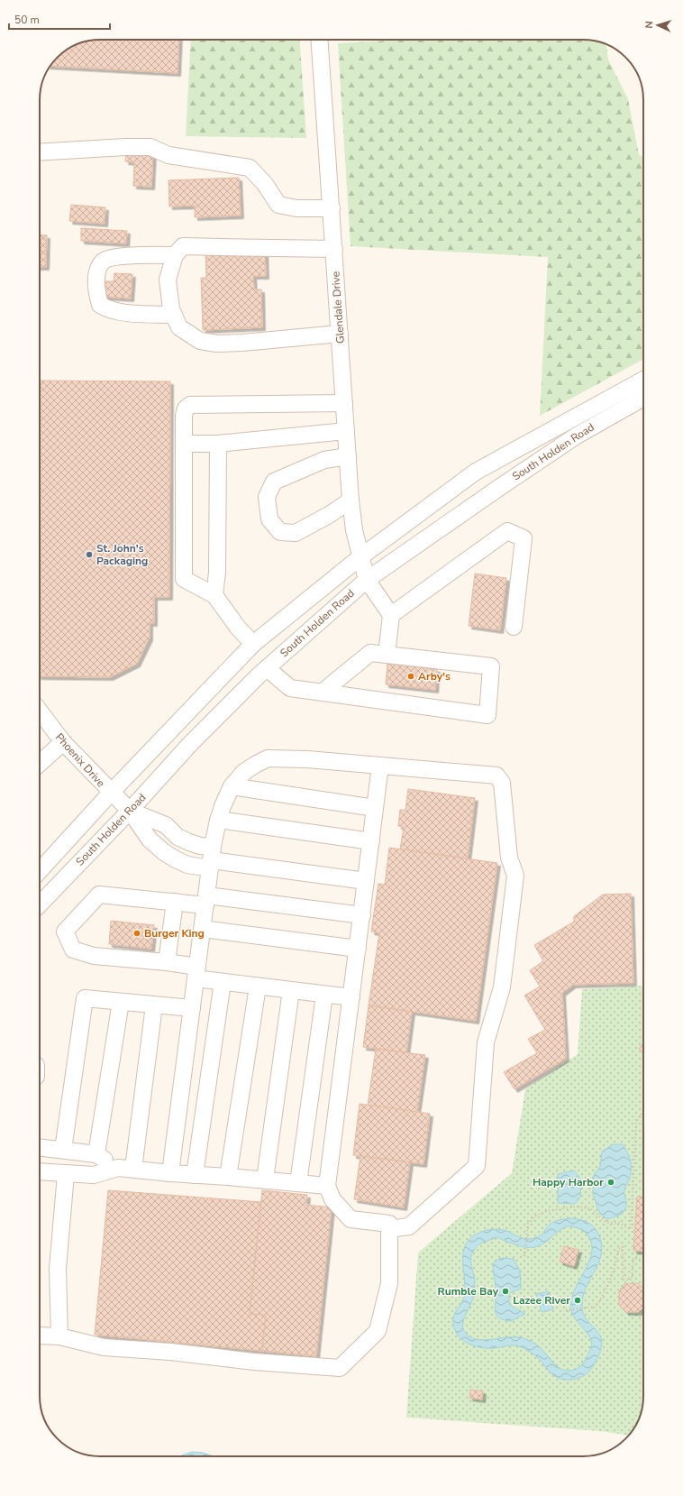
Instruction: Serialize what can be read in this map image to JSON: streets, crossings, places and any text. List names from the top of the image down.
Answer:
{
  "streets": {
    "street": ["Glendale Drive", "South Holden Road", "Phoenix Drive"]
  },
  "crossings": [
    ["Glendale Drive", "South Holden Road"],
    ["South Holden Road", "Phoenix Drive"]
  ],
  "places": [
    "St. John's Packaging",
    "Arby's",
    "Burger King",
    "Happy Harbor",
    "Rumble Bay",
    "Lazee River"
  ],
  "scale_bar": "50 m",
  "north": "left"
}
